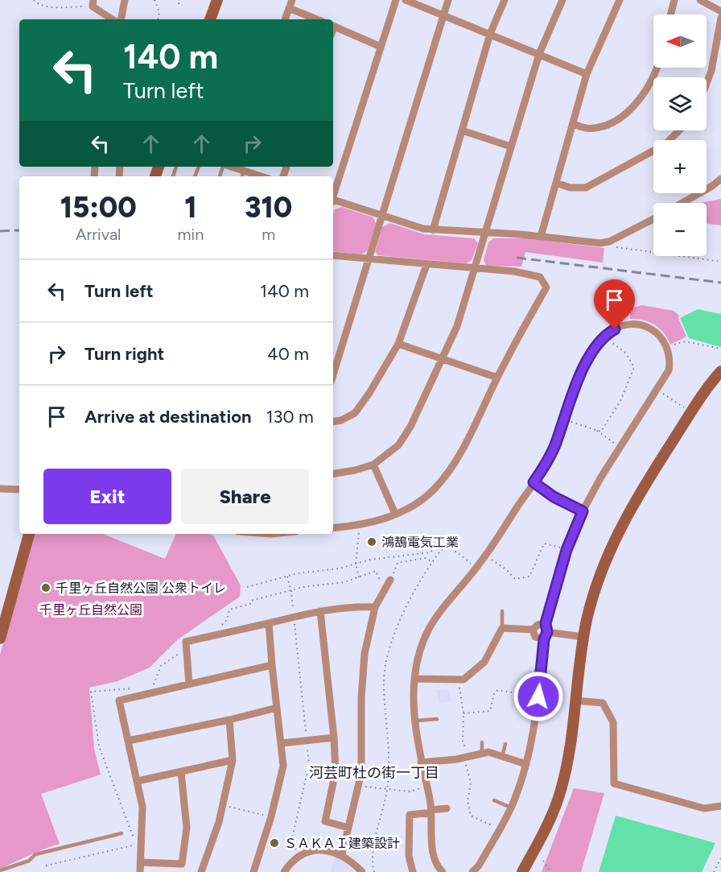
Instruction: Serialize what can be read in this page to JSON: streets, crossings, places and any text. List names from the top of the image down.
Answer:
{
  "districts": ["河芸町杜の街一丁目"],
  "parks": ["千里ヶ丘自然公園"],
  "places": ["鴻鵠電気工業", "千里ヶ丘自然公園 公衆トイレ", "ＳＡＫＡＩ建築設計"],
  "north": "left",
  "page": {
    "map_buttons": ["+", "−"],
    "turn": ["140 m", "Turn left"],
    "eta": [
      "15:00",
      "Arrival",
      "1",
      "min",
      "310",
      "m"
    ],
    "list": [
      {
        "name": "Turn left",
        "value": "140 m"
      },
      {
        "name": "Turn right",
        "value": "40 m"
      },
      {
        "name": "Arrive at destination",
        "value": "130 m"
      }
    ],
    "buttons": ["Exit", "Share"]
  }
}
